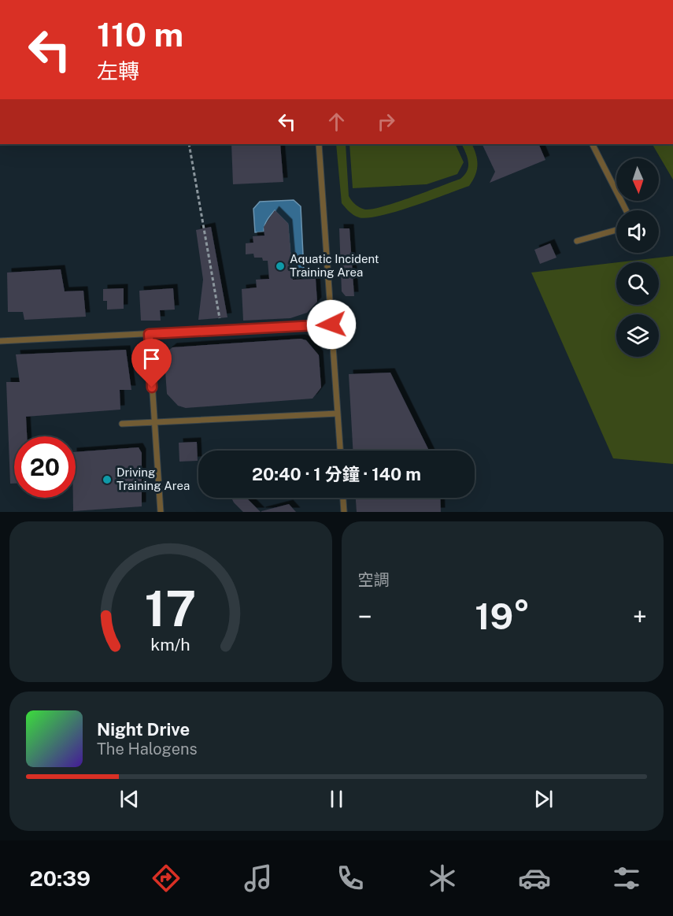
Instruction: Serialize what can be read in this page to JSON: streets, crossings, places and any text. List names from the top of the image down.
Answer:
{
  "places": ["Aquatic Incident Training Area", "Driving Training Area"],
  "north": "bottom",
  "page": {
    "turn": ["110 m", "左轉"],
    "limit": "20",
    "trip": "20:40 · 1 分鐘 · 140 m",
    "tile": "空調",
    "heat": ["−", "19°", "+"],
    "song": ["Night Drive", "The Halogens"],
    "tabs": "20:39",
    "gauge": ["17", "km/h"]
  }
}
